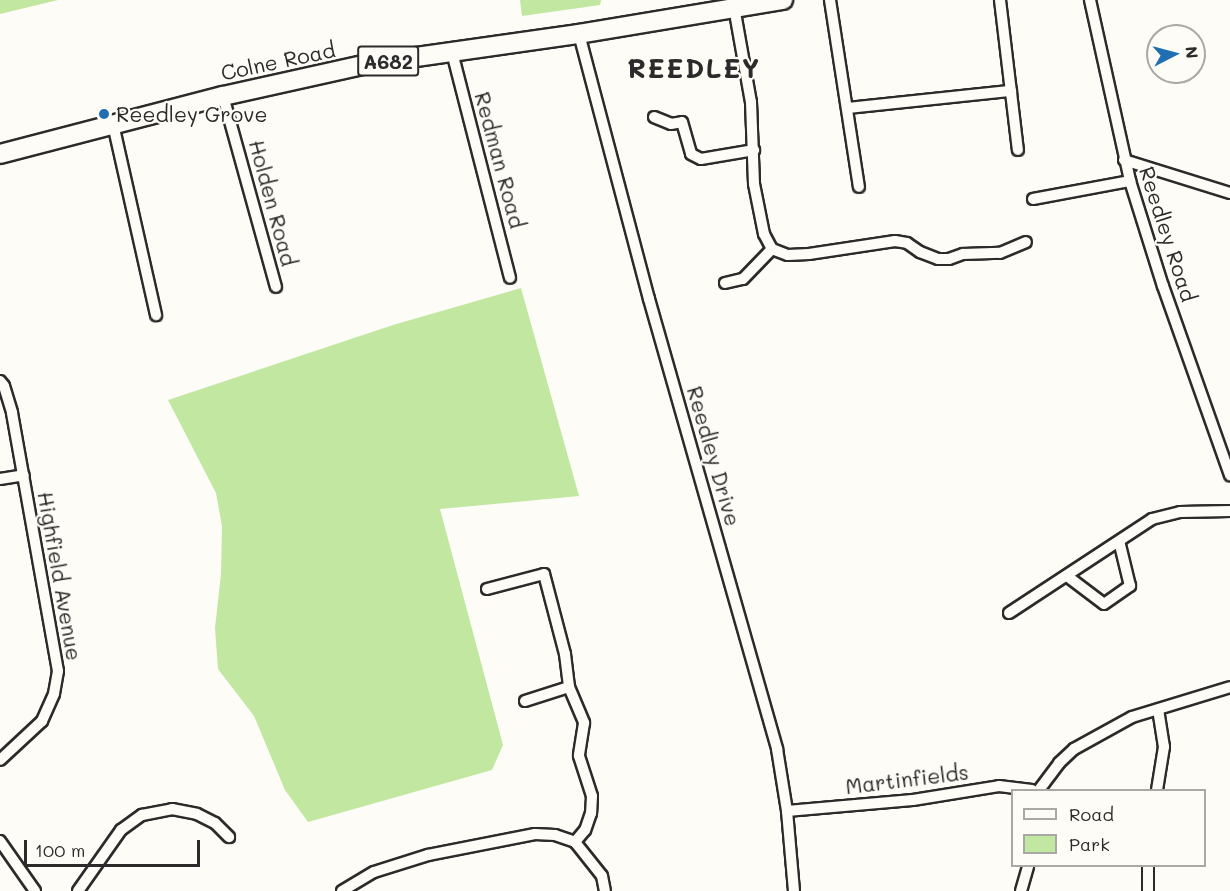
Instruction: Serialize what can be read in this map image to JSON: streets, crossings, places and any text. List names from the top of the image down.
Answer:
{
  "streets": {
    "highway": ["Colne Road", "A682"],
    "street": [
      "Redman Road",
      "Holden Road",
      "Reedley Road",
      "Reedley Drive",
      "Highfield Avenue",
      "Martinfields"
    ]
  },
  "crossings": [
    ["Colne Road", "Redman Road"],
    ["Colne Road", "Holden Road"],
    ["Colne Road", "Reedley Drive"],
    ["Reedley Drive", "Martinfields"]
  ],
  "districts": ["REEDLEY"],
  "places": ["Reedley Grove"],
  "legend": ["Road", "Park"],
  "scale_bar": "100 m",
  "north": "right"
}
